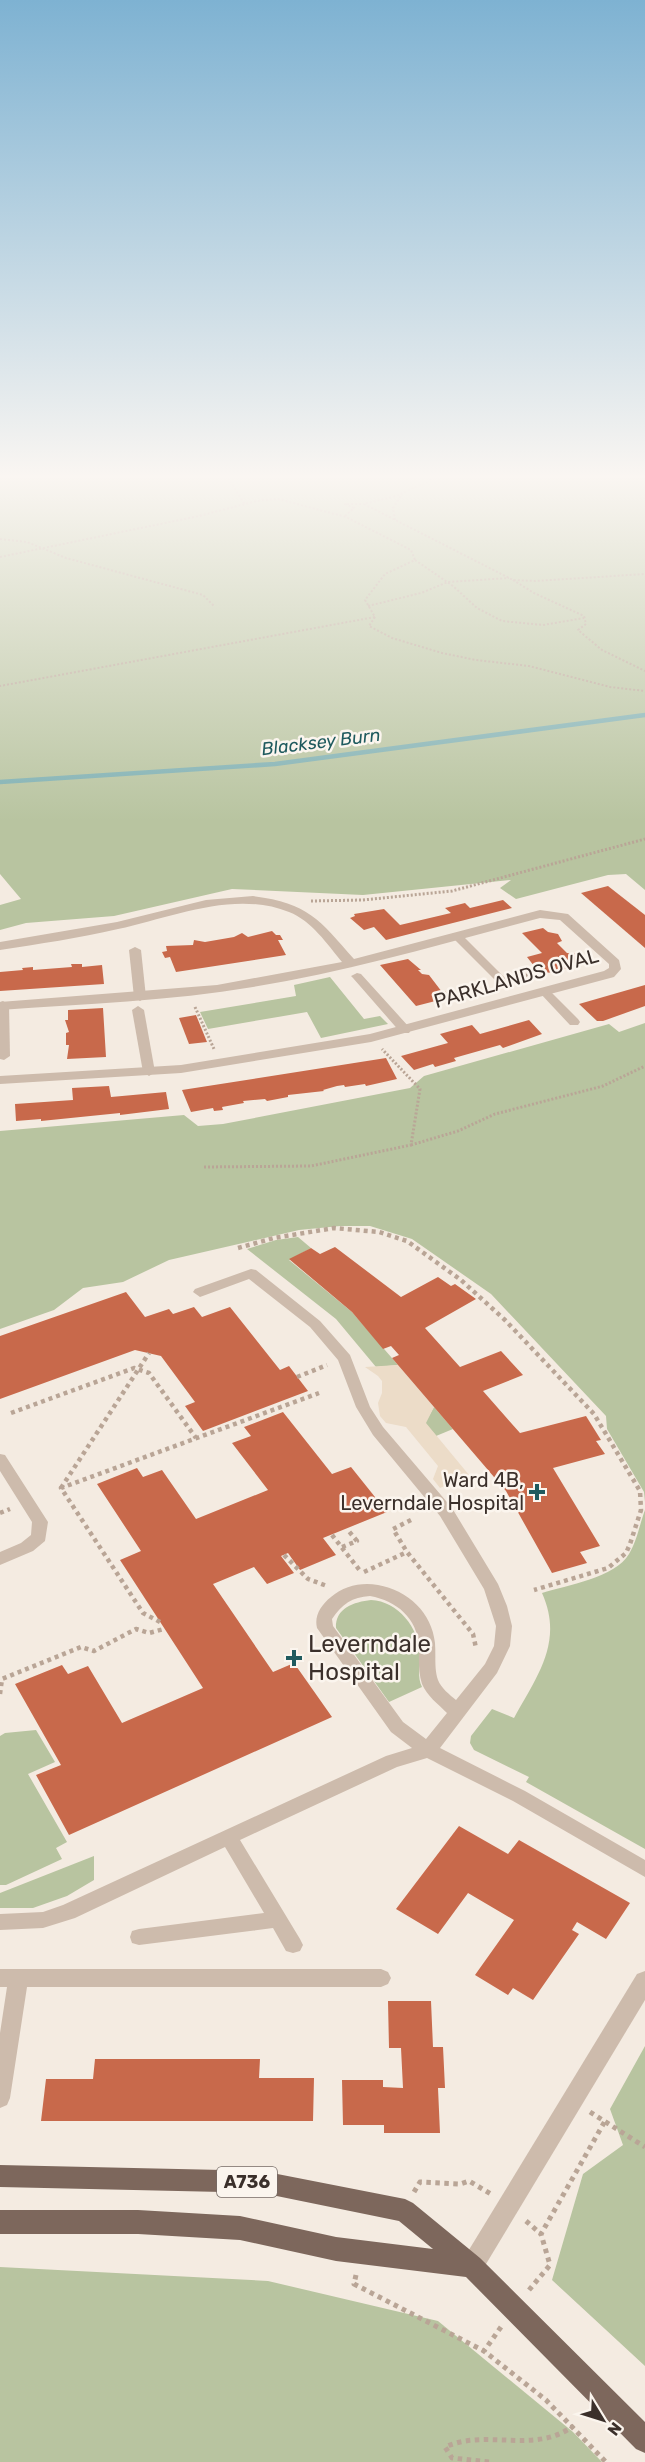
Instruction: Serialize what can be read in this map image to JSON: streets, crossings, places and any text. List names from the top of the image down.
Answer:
{
  "streets": {
    "main road": ["A736"],
    "street": ["PARKLANDS OVAL"]
  },
  "water": ["Blacksey Burn"],
  "places": {
    "health": ["Ward 4B, Leverndale Hospital", "Leverndale Hospital"]
  },
  "north": "bottom right"
}
